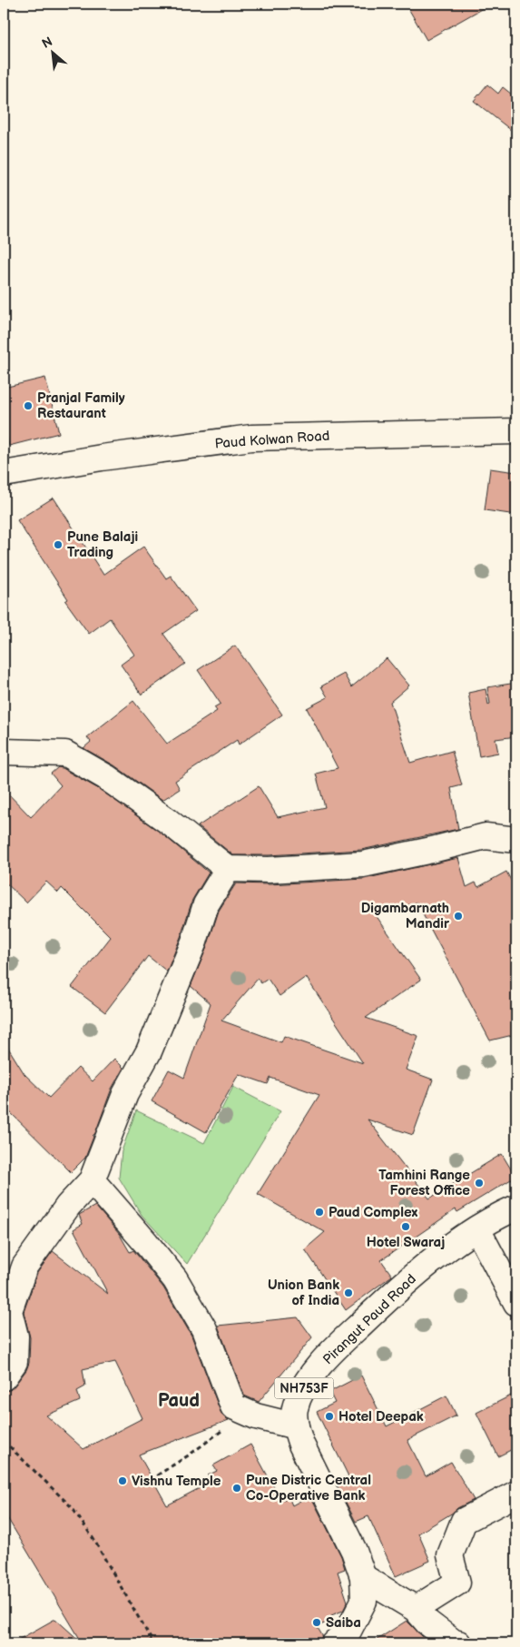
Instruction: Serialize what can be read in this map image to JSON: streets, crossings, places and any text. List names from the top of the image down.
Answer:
{
  "streets": {
    "street": ["Paud Kolwan Road", "Pirangut Paud Road", "NH753F"]
  },
  "districts": ["Paud"],
  "places": [
    "Pranjal Family Restaurant",
    "Pune Balaji Trading",
    "Digambarnath Mandir",
    "Tamhini Range Forest Office",
    "Paud Complex",
    "Hotel Swaraj",
    "Union Bank of India",
    "Hotel Deepak",
    "Vishnu Temple",
    "Pune Distric Central Co-Operative Bank",
    "Saiba"
  ],
  "north": "top left"
}
